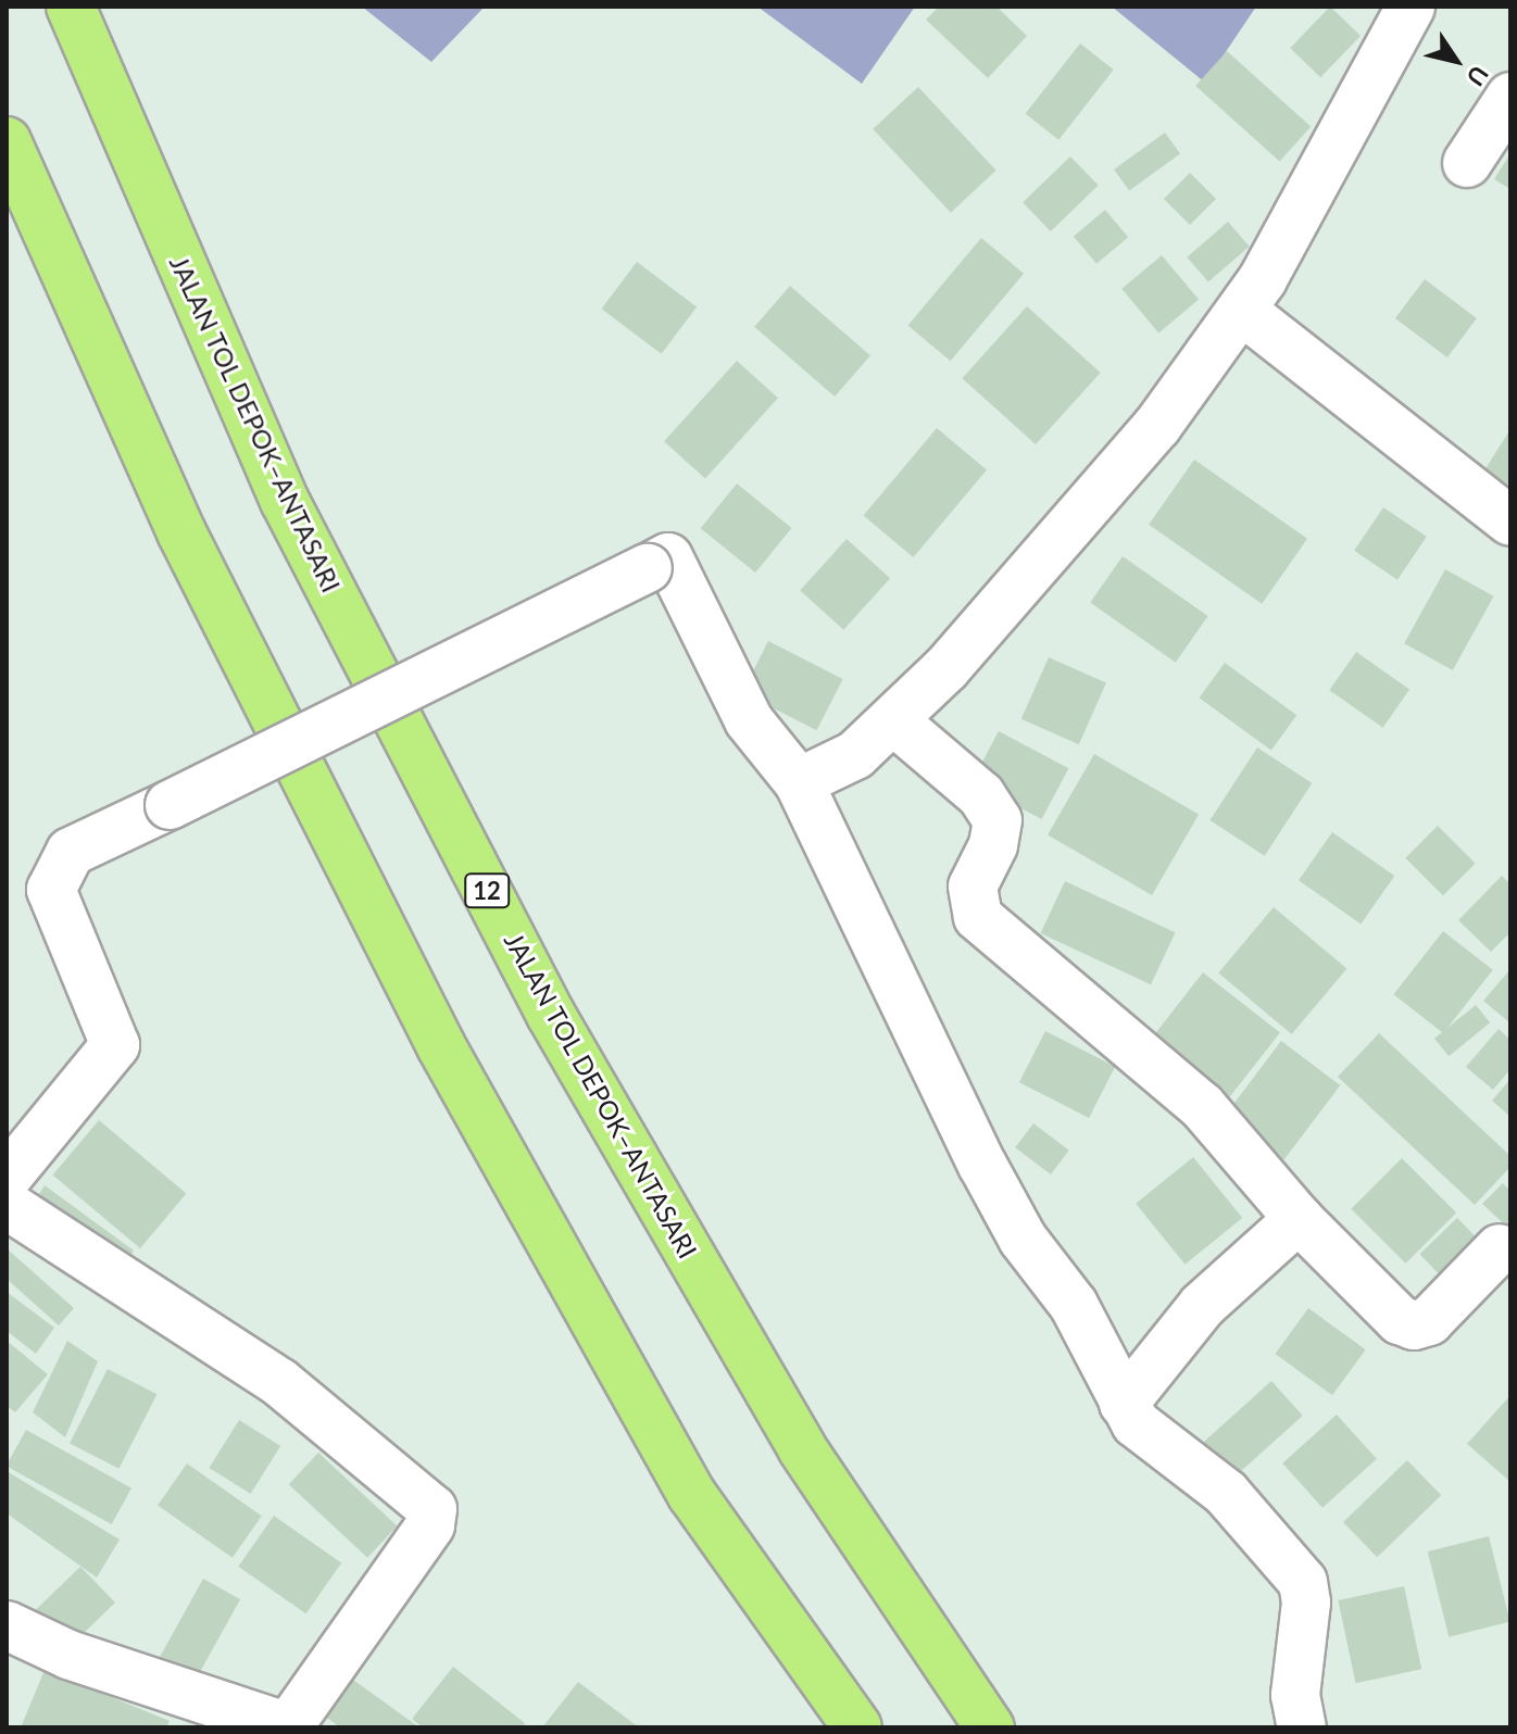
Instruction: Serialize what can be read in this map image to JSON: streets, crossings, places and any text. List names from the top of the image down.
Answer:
{
  "streets": {
    "highway": ["JALAN TOL DEPOK–ANTASARI", "12"]
  },
  "north": "bottom right"
}
